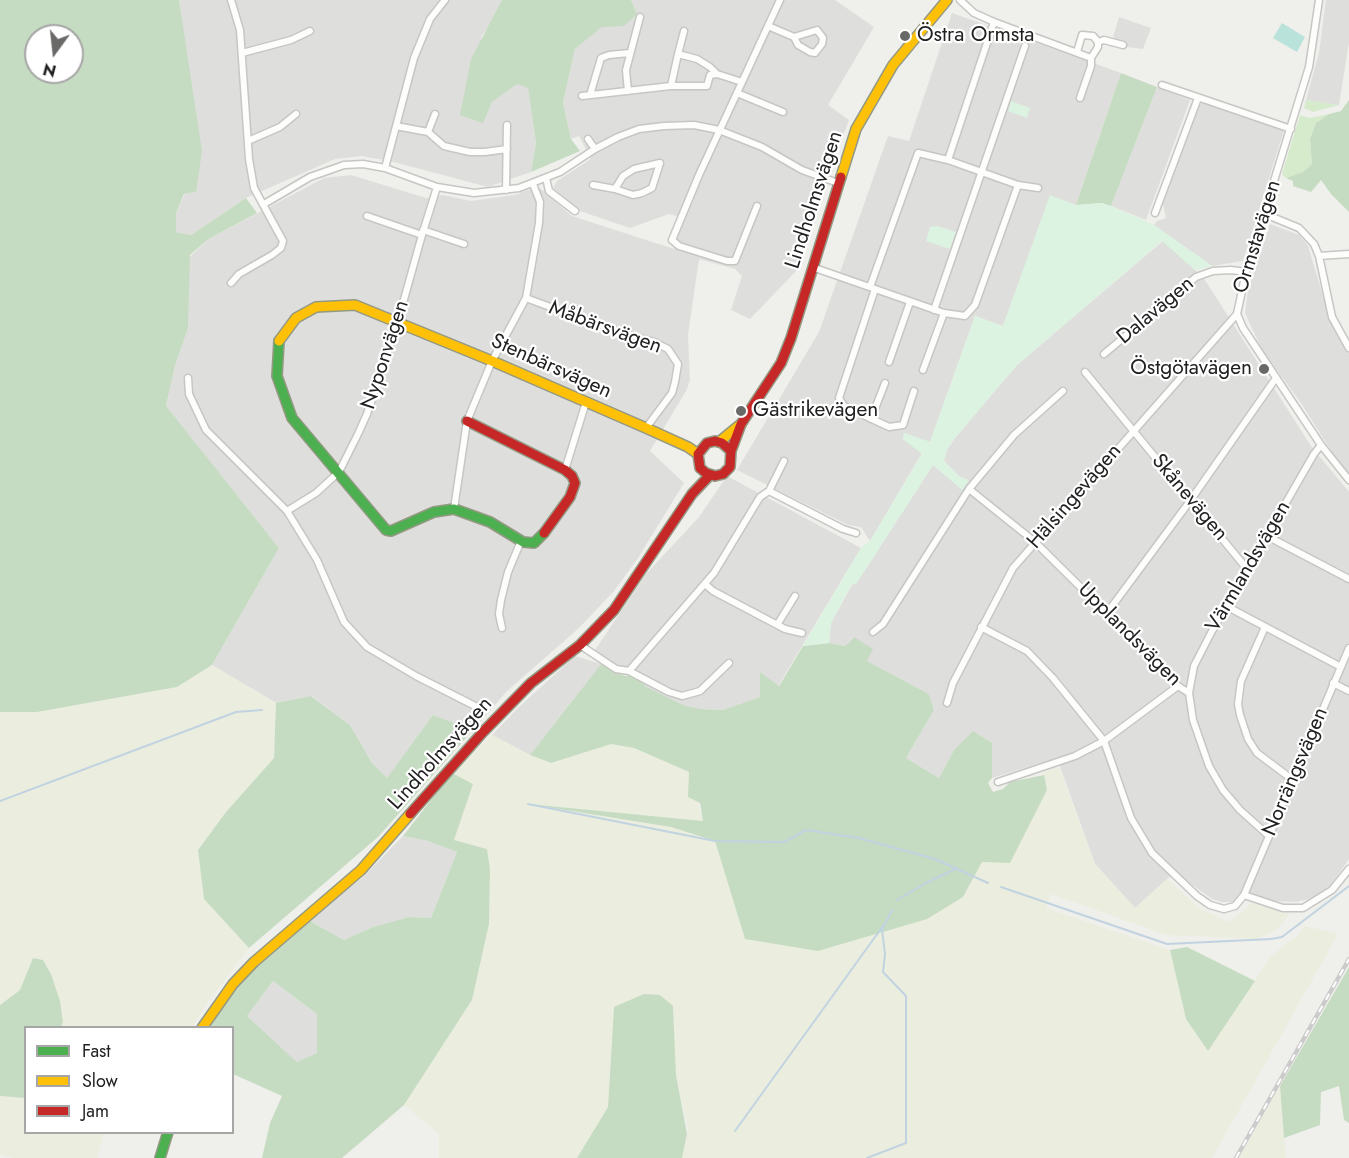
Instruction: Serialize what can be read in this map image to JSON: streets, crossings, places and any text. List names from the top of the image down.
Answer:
{
  "streets": {
    "main road": ["Lindholmsvägen", "Stenbärsvägen"],
    "street": [
      "Ormstavägen",
      "Dalavägen",
      "Måbärsvägen",
      "Nyponvägen",
      "Hälsingevägen",
      "Skånevägen",
      "Värmlandsvägen",
      "Upplandsvägen",
      "Norrängsvägen"
    ]
  },
  "crossings": [
    ["Lindholmsvägen", "Stenbärsvägen"],
    ["Ormstavägen", "Dalavägen"],
    ["Ormstavägen", "Hälsingevägen"],
    ["Ormstavägen", "Värmlandsvägen"],
    ["Måbärsvägen", "Stenbärsvägen"],
    ["Nyponvägen", "Stenbärsvägen"],
    ["Hälsingevägen", "Skånevägen"],
    ["Hälsingevägen", "Upplandsvägen"],
    ["Skånevägen", "Värmlandsvägen"],
    ["Värmlandsvägen", "Upplandsvägen"],
    ["Upplandsvägen", "Norrängsvägen"]
  ],
  "places": ["Östra Ormsta", "Östgötavägen", "Gästrikevägen"],
  "legend": ["Fast", "Slow", "Jam"],
  "north": "bottom"
}
